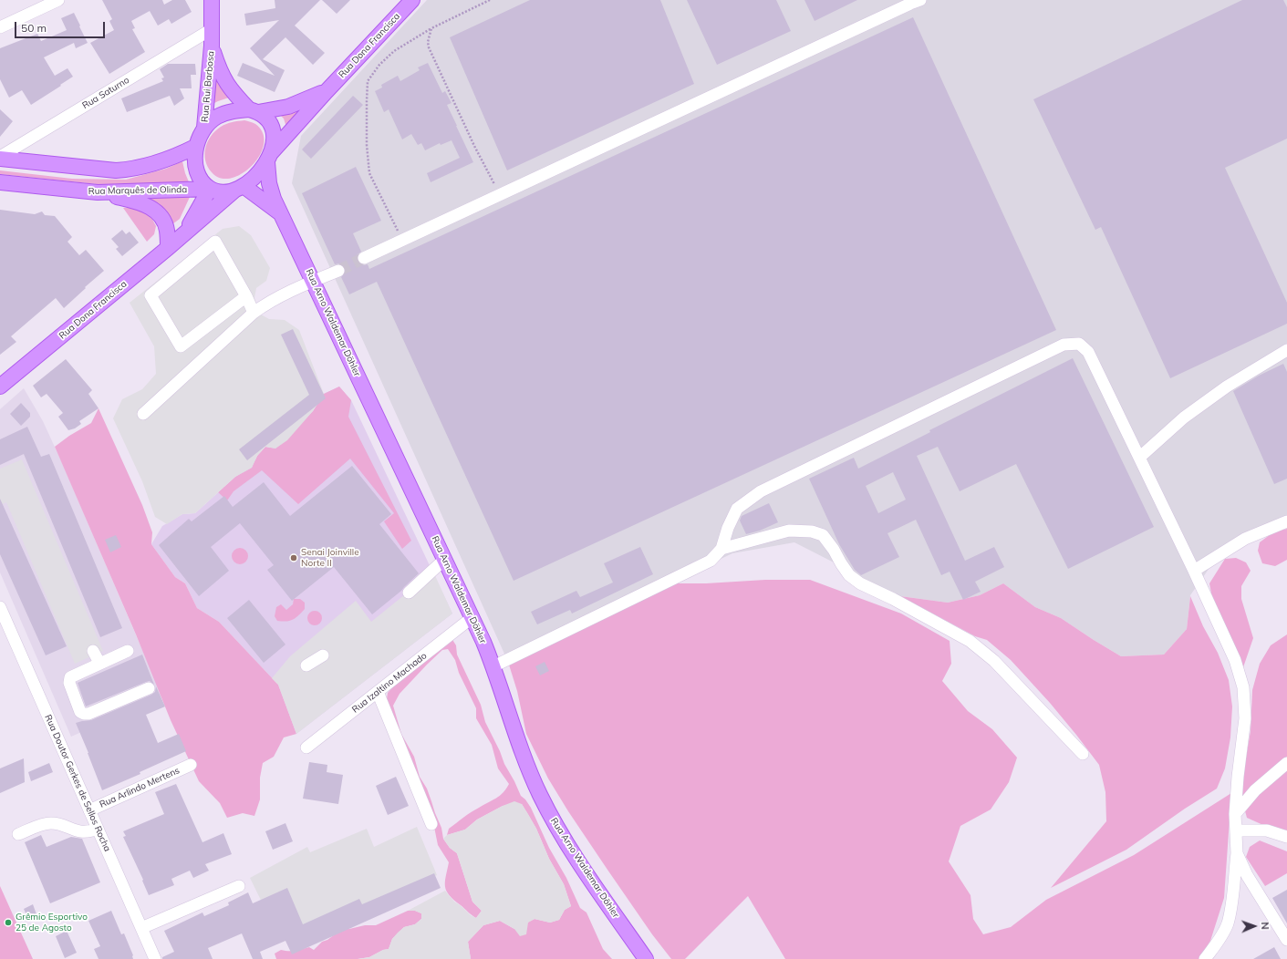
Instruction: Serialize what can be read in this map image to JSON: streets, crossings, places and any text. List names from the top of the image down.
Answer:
{
  "streets": {
    "main road": [
      "Rua Dona Francisca",
      "Rua Rui Barbosa",
      "Rua Marquês de Olinda",
      "Rua Arno Waldemar Döhler"
    ],
    "street": [
      "Rua Saturno",
      "Rua Izaltino Machado",
      "Rua Doutor Gerkes de Sellos Rocha",
      "Rua Arlindo Mertens"
    ]
  },
  "crossings": [
    ["Rua Dona Francisca", "Rua Rui Barbosa"],
    ["Rua Dona Francisca", "Rua Marquês de Olinda"],
    ["Rua Dona Francisca", "Rua Arno Waldemar Döhler"],
    ["Rua Rui Barbosa", "Rua Saturno"],
    ["Rua Rui Barbosa", "Rua Marquês de Olinda"],
    ["Rua Rui Barbosa", "Rua Arno Waldemar Döhler"],
    ["Rua Marquês de Olinda", "Rua Arno Waldemar Döhler"],
    ["Rua Arno Waldemar Döhler", "Rua Izaltino Machado"],
    ["Rua Doutor Gerkes de Sellos Rocha", "Rua Arlindo Mertens"]
  ],
  "places": ["Senai Joinville Norte II", "Grêmio Esportivo 25 de Agosto"],
  "scale_bar": "50 m",
  "north": "right"
}
